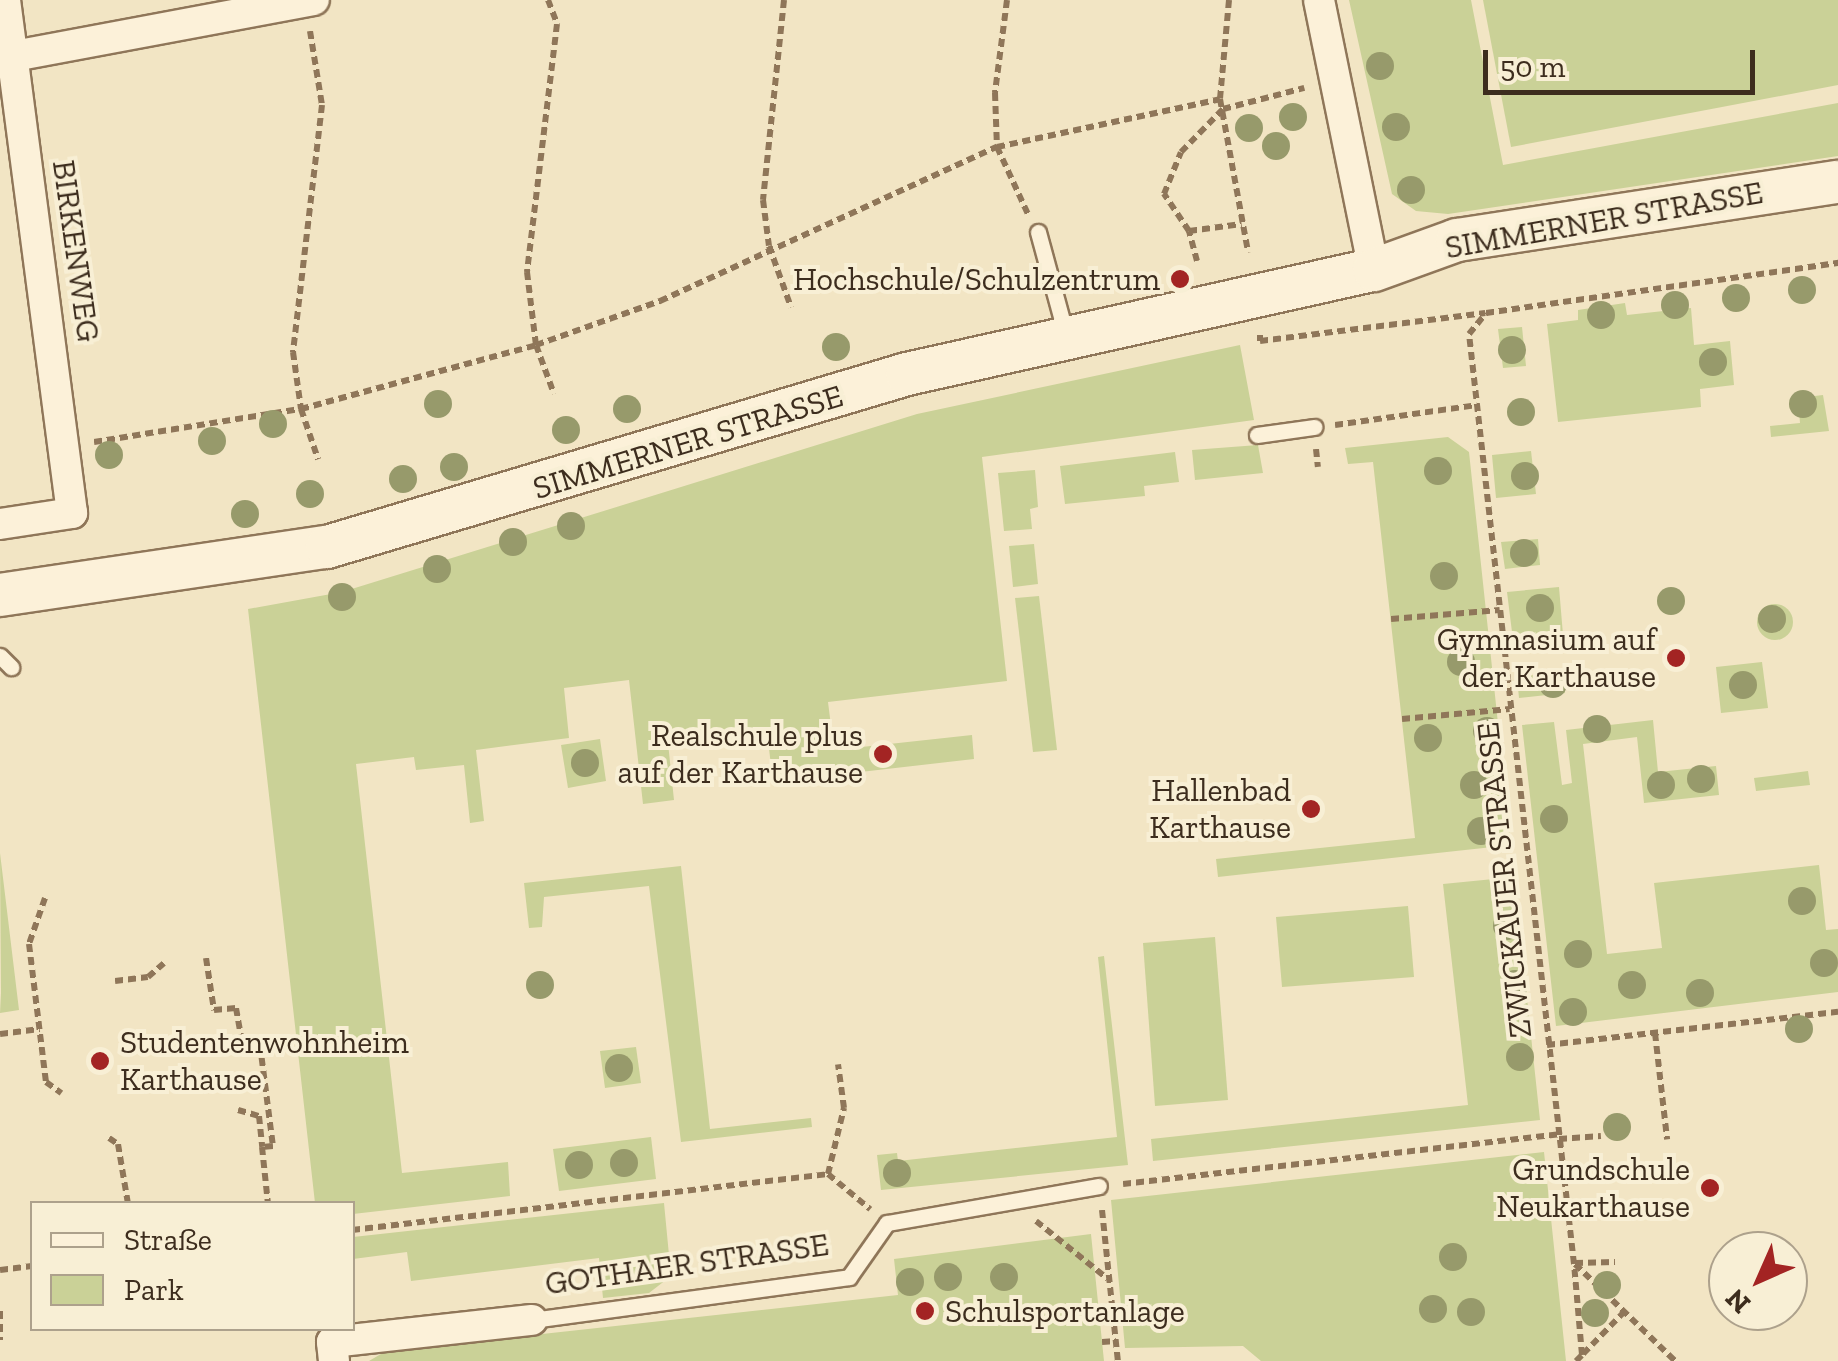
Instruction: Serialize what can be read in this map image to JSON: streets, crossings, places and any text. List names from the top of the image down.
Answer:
{
  "streets": {
    "street": ["SIMMERNER STRASSE", "BIRKENWEG", "GOTHAER STRASSE"],
    "path": ["ZWICKAUER STRASSE"]
  },
  "places": [
    "Hochschule/Schulzentrum",
    "Gymnasium auf der Karthause",
    "Realschule plus auf der Karthause",
    "Hallenbad Karthause",
    "Studentenwohnheim Karthause",
    "Grundschule Neukarthause",
    "Schulsportanlage"
  ],
  "legend": ["Straße", "Park"],
  "scale_bar": "50 m",
  "north": "bottom left"
}
